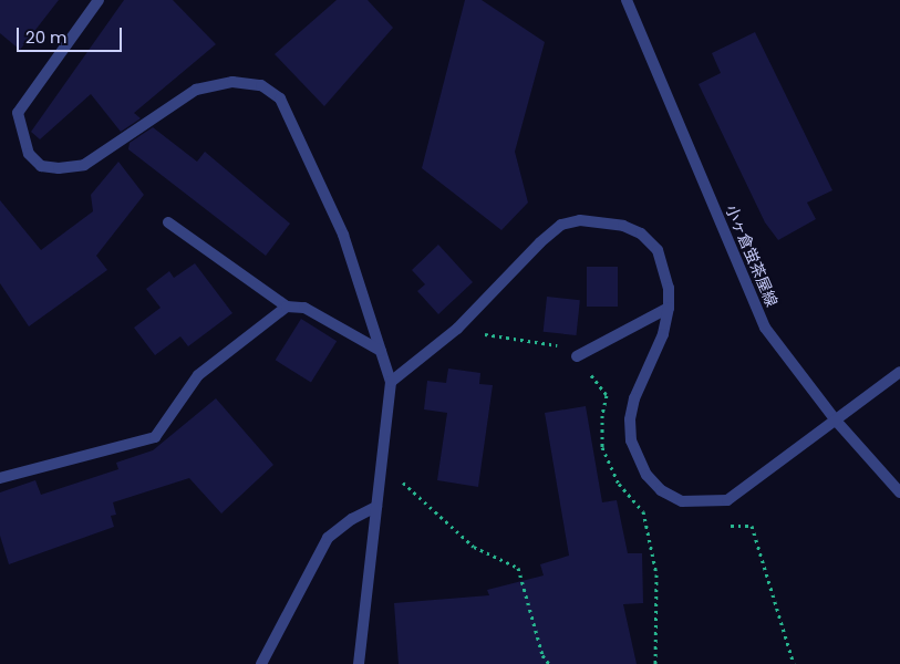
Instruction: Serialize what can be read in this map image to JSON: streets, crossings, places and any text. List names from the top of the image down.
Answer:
{
  "streets": {
    "street": ["小ヶ倉蛍茶屋線"]
  },
  "scale_bar": "20 m"
}
